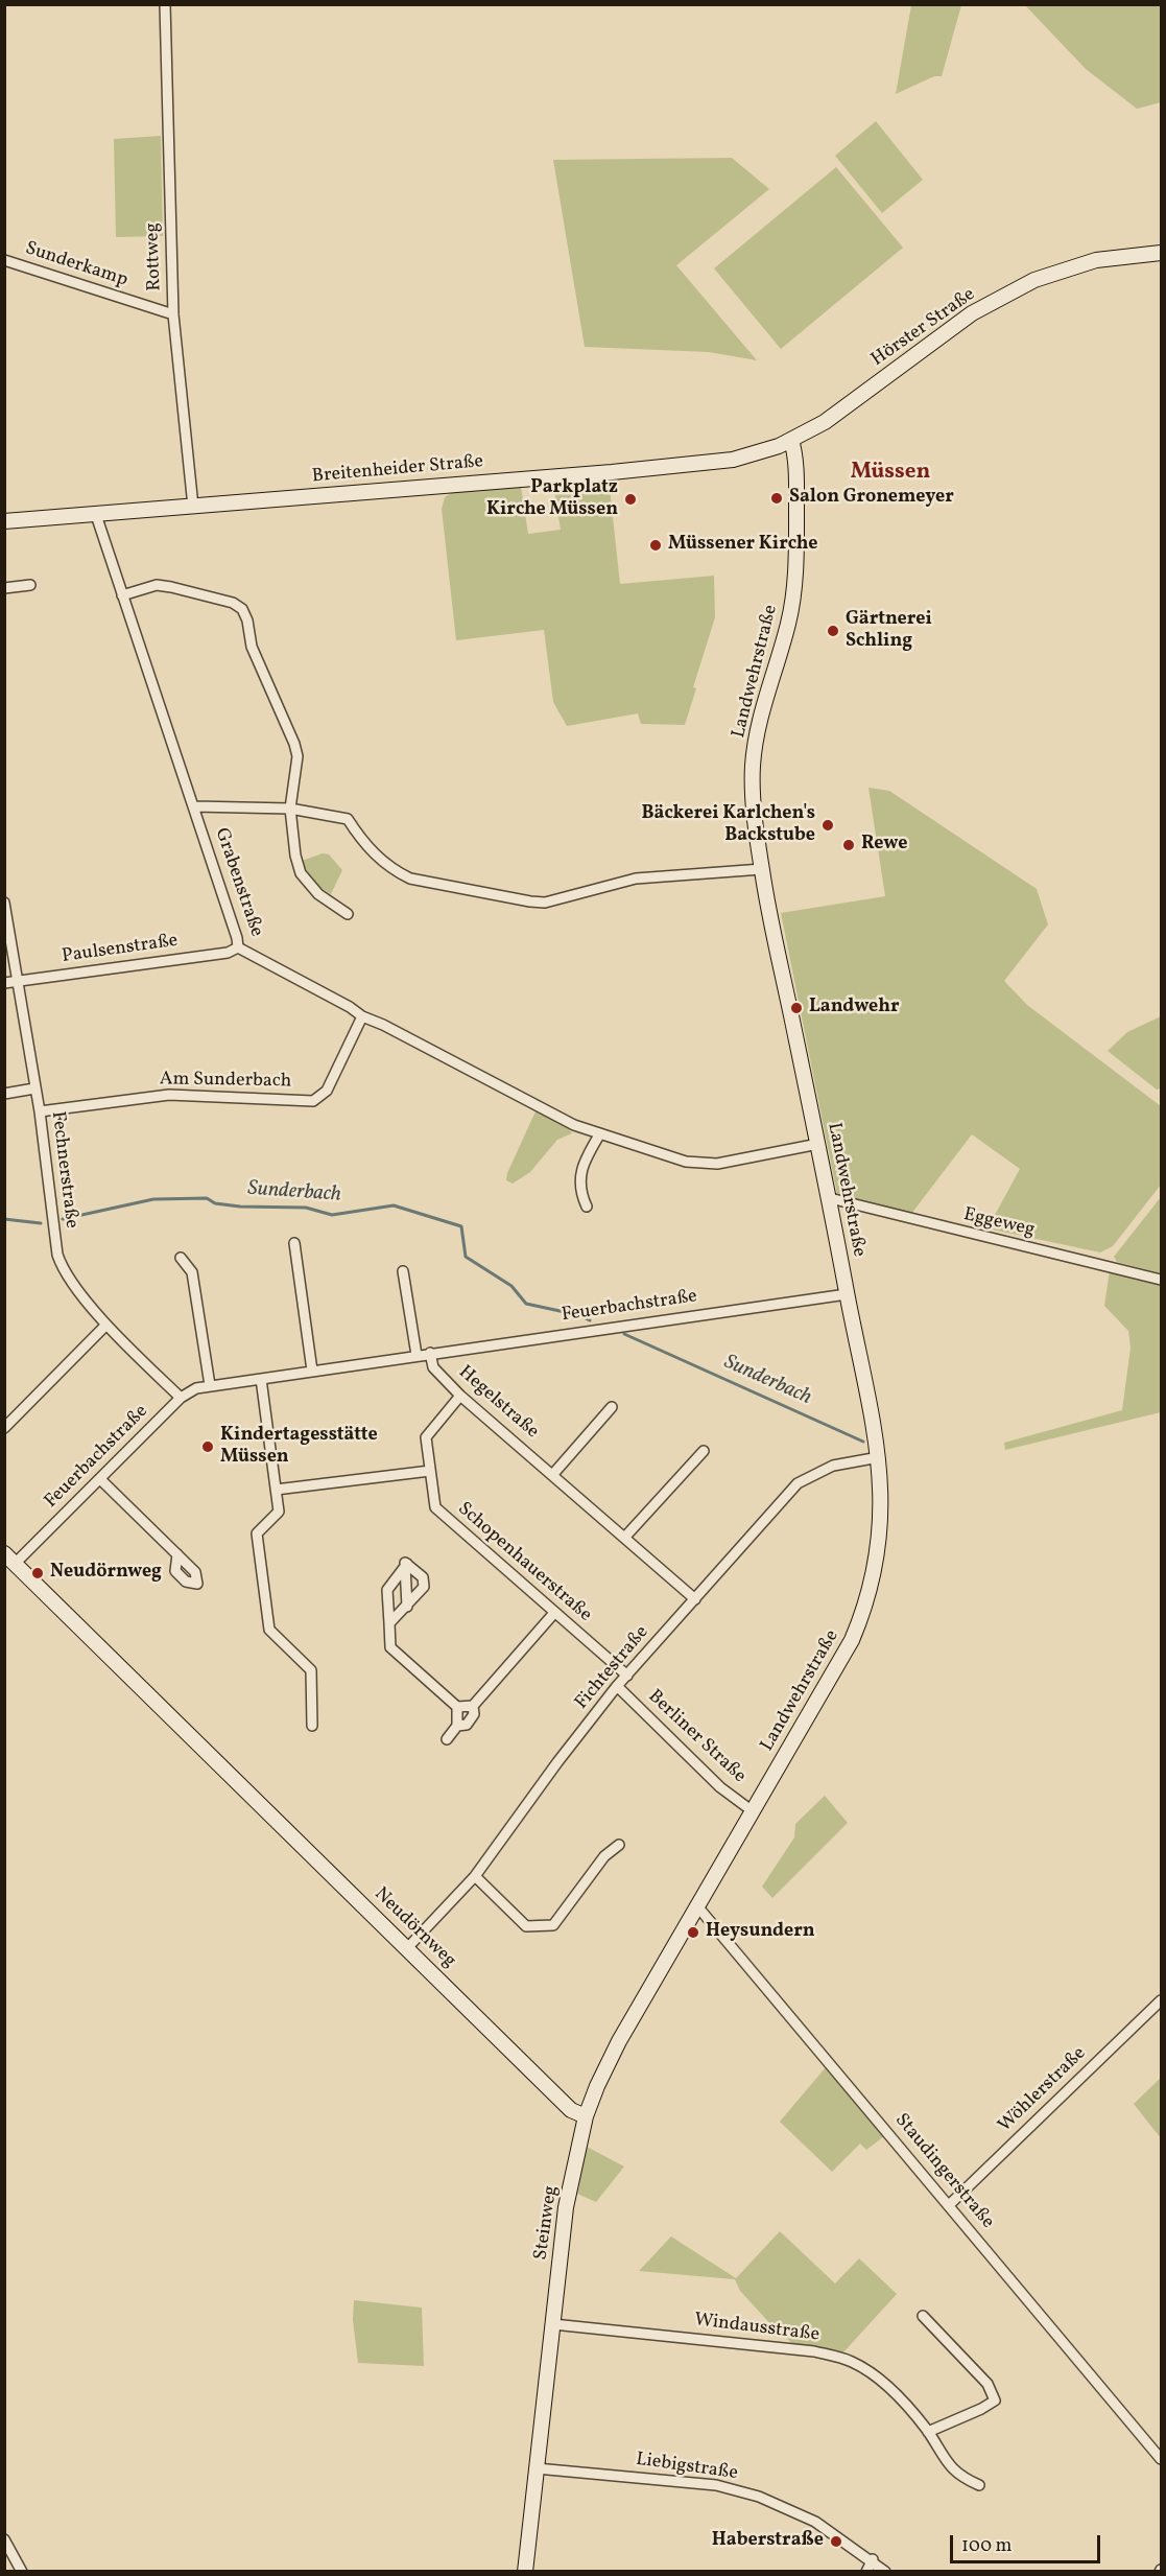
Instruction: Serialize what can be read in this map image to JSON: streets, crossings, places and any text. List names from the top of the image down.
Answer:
{
  "streets": {
    "street": [
      "Rottweg",
      "Sunderkamp",
      "Hörster Straße",
      "Breitenheider Straße",
      "Landwehrstraße",
      "Grabenstraße",
      "Paulsenstraße",
      "Am Sunderbach",
      "Fechnerstraße",
      "Eggeweg",
      "Feuerbachstraße",
      "Hegelstraße",
      "Schopenhauerstraße",
      "Fichtestraße",
      "Berliner Straße",
      "Neudörnweg",
      "Wöhlerstraße",
      "Staudingerstraße",
      "Steinweg",
      "Windausstraße",
      "Liebigstraße"
    ]
  },
  "crossings": [
    ["Rottweg", "Sunderkamp"],
    ["Rottweg", "Breitenheider Straße"],
    ["Hörster Straße", "Breitenheider Straße"],
    ["Hörster Straße", "Landwehrstraße"],
    ["Breitenheider Straße", "Landwehrstraße"],
    ["Breitenheider Straße", "Grabenstraße"],
    ["Landwehrstraße", "Grabenstraße"],
    ["Landwehrstraße", "Eggeweg"],
    ["Landwehrstraße", "Feuerbachstraße"],
    ["Landwehrstraße", "Fichtestraße"],
    ["Landwehrstraße", "Berliner Straße"],
    ["Landwehrstraße", "Staudingerstraße"],
    ["Landwehrstraße", "Steinweg"],
    ["Grabenstraße", "Paulsenstraße"],
    ["Grabenstraße", "Am Sunderbach"],
    ["Paulsenstraße", "Fechnerstraße"],
    ["Am Sunderbach", "Fechnerstraße"],
    ["Fechnerstraße", "Feuerbachstraße"],
    ["Feuerbachstraße", "Hegelstraße"],
    ["Feuerbachstraße", "Neudörnweg"],
    ["Hegelstraße", "Schopenhauerstraße"],
    ["Hegelstraße", "Fichtestraße"],
    ["Schopenhauerstraße", "Fichtestraße"],
    ["Fichtestraße", "Berliner Straße"],
    ["Fichtestraße", "Neudörnweg"],
    ["Neudörnweg", "Steinweg"],
    ["Wöhlerstraße", "Staudingerstraße"],
    ["Staudingerstraße", "Steinweg"],
    ["Steinweg", "Windausstraße"],
    ["Steinweg", "Liebigstraße"]
  ],
  "districts": ["Müssen"],
  "water": ["Sunderbach"],
  "places": [
    "Salon Gronemeyer",
    "Parkplatz Kirche Müssen",
    "Müssener Kirche",
    "Gärtnerei Schling",
    "Bäckerei Karlchen's Backstube",
    "Rewe",
    "Landwehr",
    "Kindertagesstätte Müssen",
    "Neudörnweg",
    "Heysundern",
    "Haberstraße"
  ],
  "scale_bar": "100 m"
}
